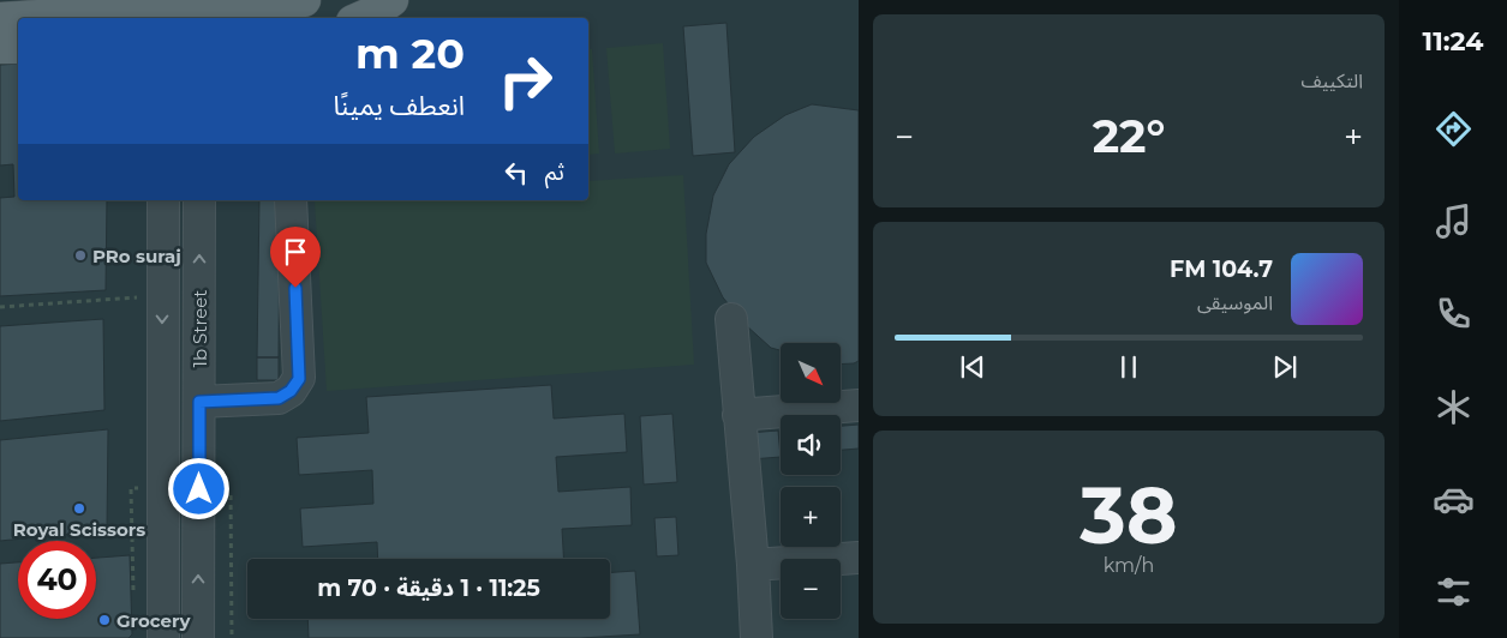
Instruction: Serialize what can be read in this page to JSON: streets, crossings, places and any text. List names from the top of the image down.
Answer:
{
  "streets": {
    "street": ["1b Street"]
  },
  "places": ["PRo suraj", "Royal Scissors", "Grocery"],
  "north": "bottom right",
  "page": {
    "tabs": "11:24",
    "tile": [
      "التكييف",
      ["38", "km/h"]
    ],
    "turn": ["20 m", "انعطف يمينًا"],
    "heat": ["−", "22°", "+"],
    "then": "ثم",
    "song": ["104.7 FM", "الموسيقى"],
    "map_buttons": ["+", "−"],
    "limit": "40",
    "trip": "11:25 · 1 دقيقة · 70 m"
  }
}
